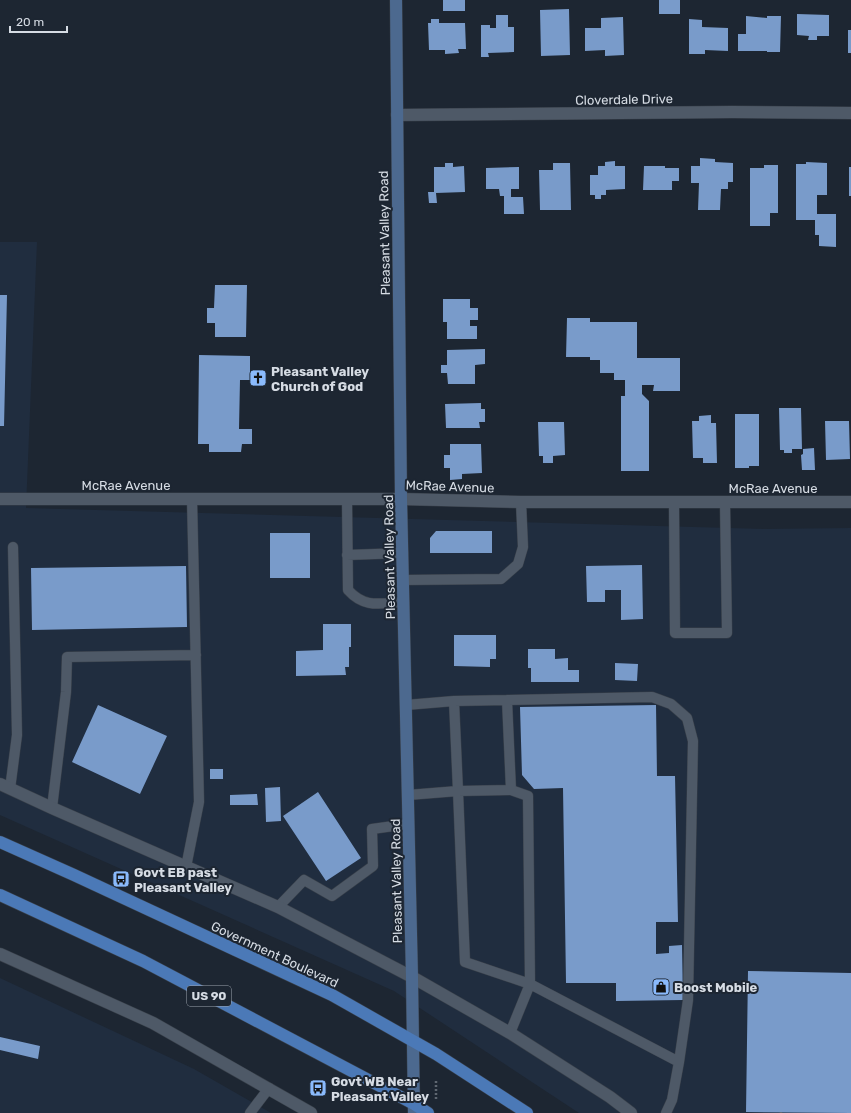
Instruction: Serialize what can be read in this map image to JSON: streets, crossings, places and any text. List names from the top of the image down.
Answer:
{
  "streets": {
    "main road": ["Government Boulevard", "US 90"],
    "street": ["Cloverdale Drive", "Pleasant Valley Road", "McRae Avenue"]
  },
  "crossings": [
    ["Cloverdale Drive", "Pleasant Valley Road"],
    ["Pleasant Valley Road", "McRae Avenue"],
    ["Pleasant Valley Road", "Government Boulevard"],
    ["Pleasant Valley Road", "US 90"]
  ],
  "places": {
    "church": ["Pleasant Valley Church of God"],
    "bus stop": ["Govt EB past Pleasant Valley", "Govt WB Near Pleasant Valley"],
    "shop": ["Boost Mobile"]
  },
  "scale_bar": "20 m"
}
